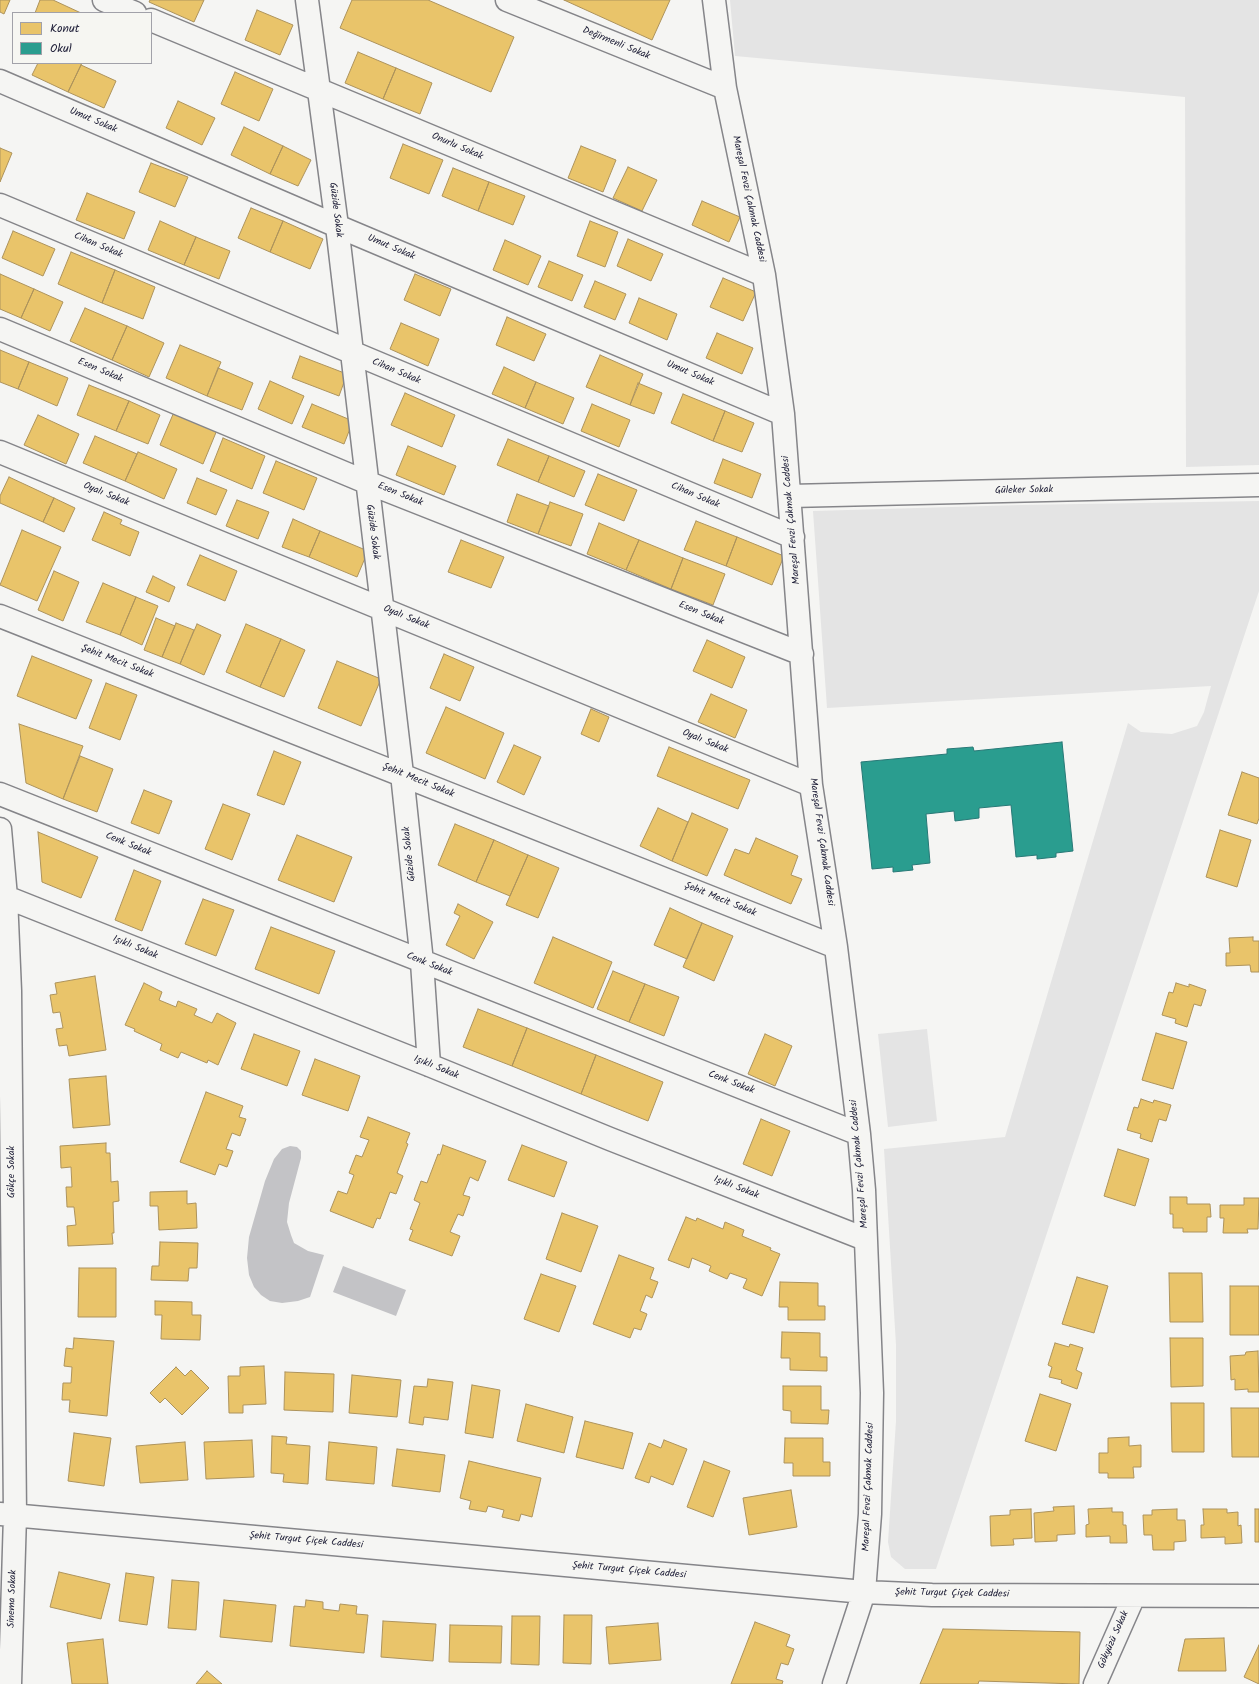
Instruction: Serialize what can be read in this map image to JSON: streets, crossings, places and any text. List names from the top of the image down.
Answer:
{
  "streets": {
    "street": [
      "Değirmenli Sokak",
      "Umut Sokak",
      "Onurlu Sokak",
      "Mareşal Fevzi Çakmak Caddesi",
      "Güzide Sokak",
      "Cihan Sokak",
      "Esen Sokak",
      "Güleker Sokak",
      "Oyalı Sokak",
      "Şehit Mecit Sokak",
      "Cenk Sokak",
      "Işıklı Sokak",
      "Gökçe Sokak",
      "Şehit Turgut Çiçek Caddesi",
      "Sinema Sokak",
      "Gökyüzü Sokak"
    ]
  },
  "crossings": [
    ["Değirmenli Sokak", "Mareşal Fevzi Çakmak Caddesi"],
    ["Umut Sokak", "Mareşal Fevzi Çakmak Caddesi"],
    ["Umut Sokak", "Güzide Sokak"],
    ["Onurlu Sokak", "Mareşal Fevzi Çakmak Caddesi"],
    ["Onurlu Sokak", "Güzide Sokak"],
    ["Mareşal Fevzi Çakmak Caddesi", "Cihan Sokak"],
    ["Mareşal Fevzi Çakmak Caddesi", "Esen Sokak"],
    ["Mareşal Fevzi Çakmak Caddesi", "Güleker Sokak"],
    ["Mareşal Fevzi Çakmak Caddesi", "Oyalı Sokak"],
    ["Mareşal Fevzi Çakmak Caddesi", "Şehit Mecit Sokak"],
    ["Mareşal Fevzi Çakmak Caddesi", "Cenk Sokak"],
    ["Mareşal Fevzi Çakmak Caddesi", "Işıklı Sokak"],
    ["Mareşal Fevzi Çakmak Caddesi", "Şehit Turgut Çiçek Caddesi"],
    ["Güzide Sokak", "Cihan Sokak"],
    ["Güzide Sokak", "Esen Sokak"],
    ["Güzide Sokak", "Oyalı Sokak"],
    ["Güzide Sokak", "Şehit Mecit Sokak"],
    ["Güzide Sokak", "Cenk Sokak"],
    ["Güzide Sokak", "Işıklı Sokak"],
    ["Işıklı Sokak", "Gökçe Sokak"],
    ["Gökçe Sokak", "Şehit Turgut Çiçek Caddesi"],
    ["Gökçe Sokak", "Sinema Sokak"],
    ["Şehit Turgut Çiçek Caddesi", "Sinema Sokak"],
    ["Şehit Turgut Çiçek Caddesi", "Gökyüzü Sokak"]
  ],
  "legend": ["Konut", "Okul"]
}
